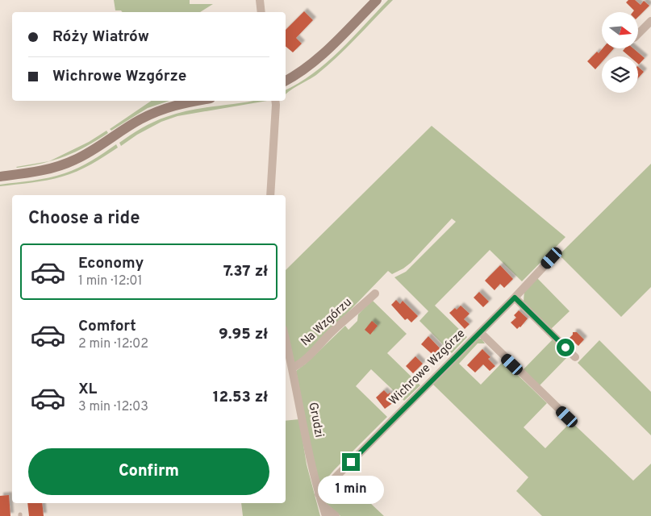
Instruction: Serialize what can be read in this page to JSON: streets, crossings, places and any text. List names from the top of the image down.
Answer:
{
  "streets": {
    "street": ["Na Wzgórzu", "Wichrowe Wzgórze", "Grudzi"]
  },
  "crossings": [
    ["Na Wzgórzu", "Grudzi"],
    ["Wichrowe Wzgórze", "Grudzi"]
  ],
  "north": "right",
  "page": {
    "banner": ["Róży Wiatrów", "Wichrowe Wzgórze"],
    "heading": "Choose a ride",
    "list": [
      {
        "name": "Economy",
        "note": "1 min · 12:01",
        "value": "7.37 zł"
      },
      {
        "name": "Comfort",
        "note": "2 min · 12:02",
        "value": "9.95 zł"
      },
      {
        "name": "XL",
        "note": "3 min · 12:03",
        "value": "12.53 zł"
      }
    ],
    "buttons": "Confirm",
    "bubble": "1 min"
  }
}
